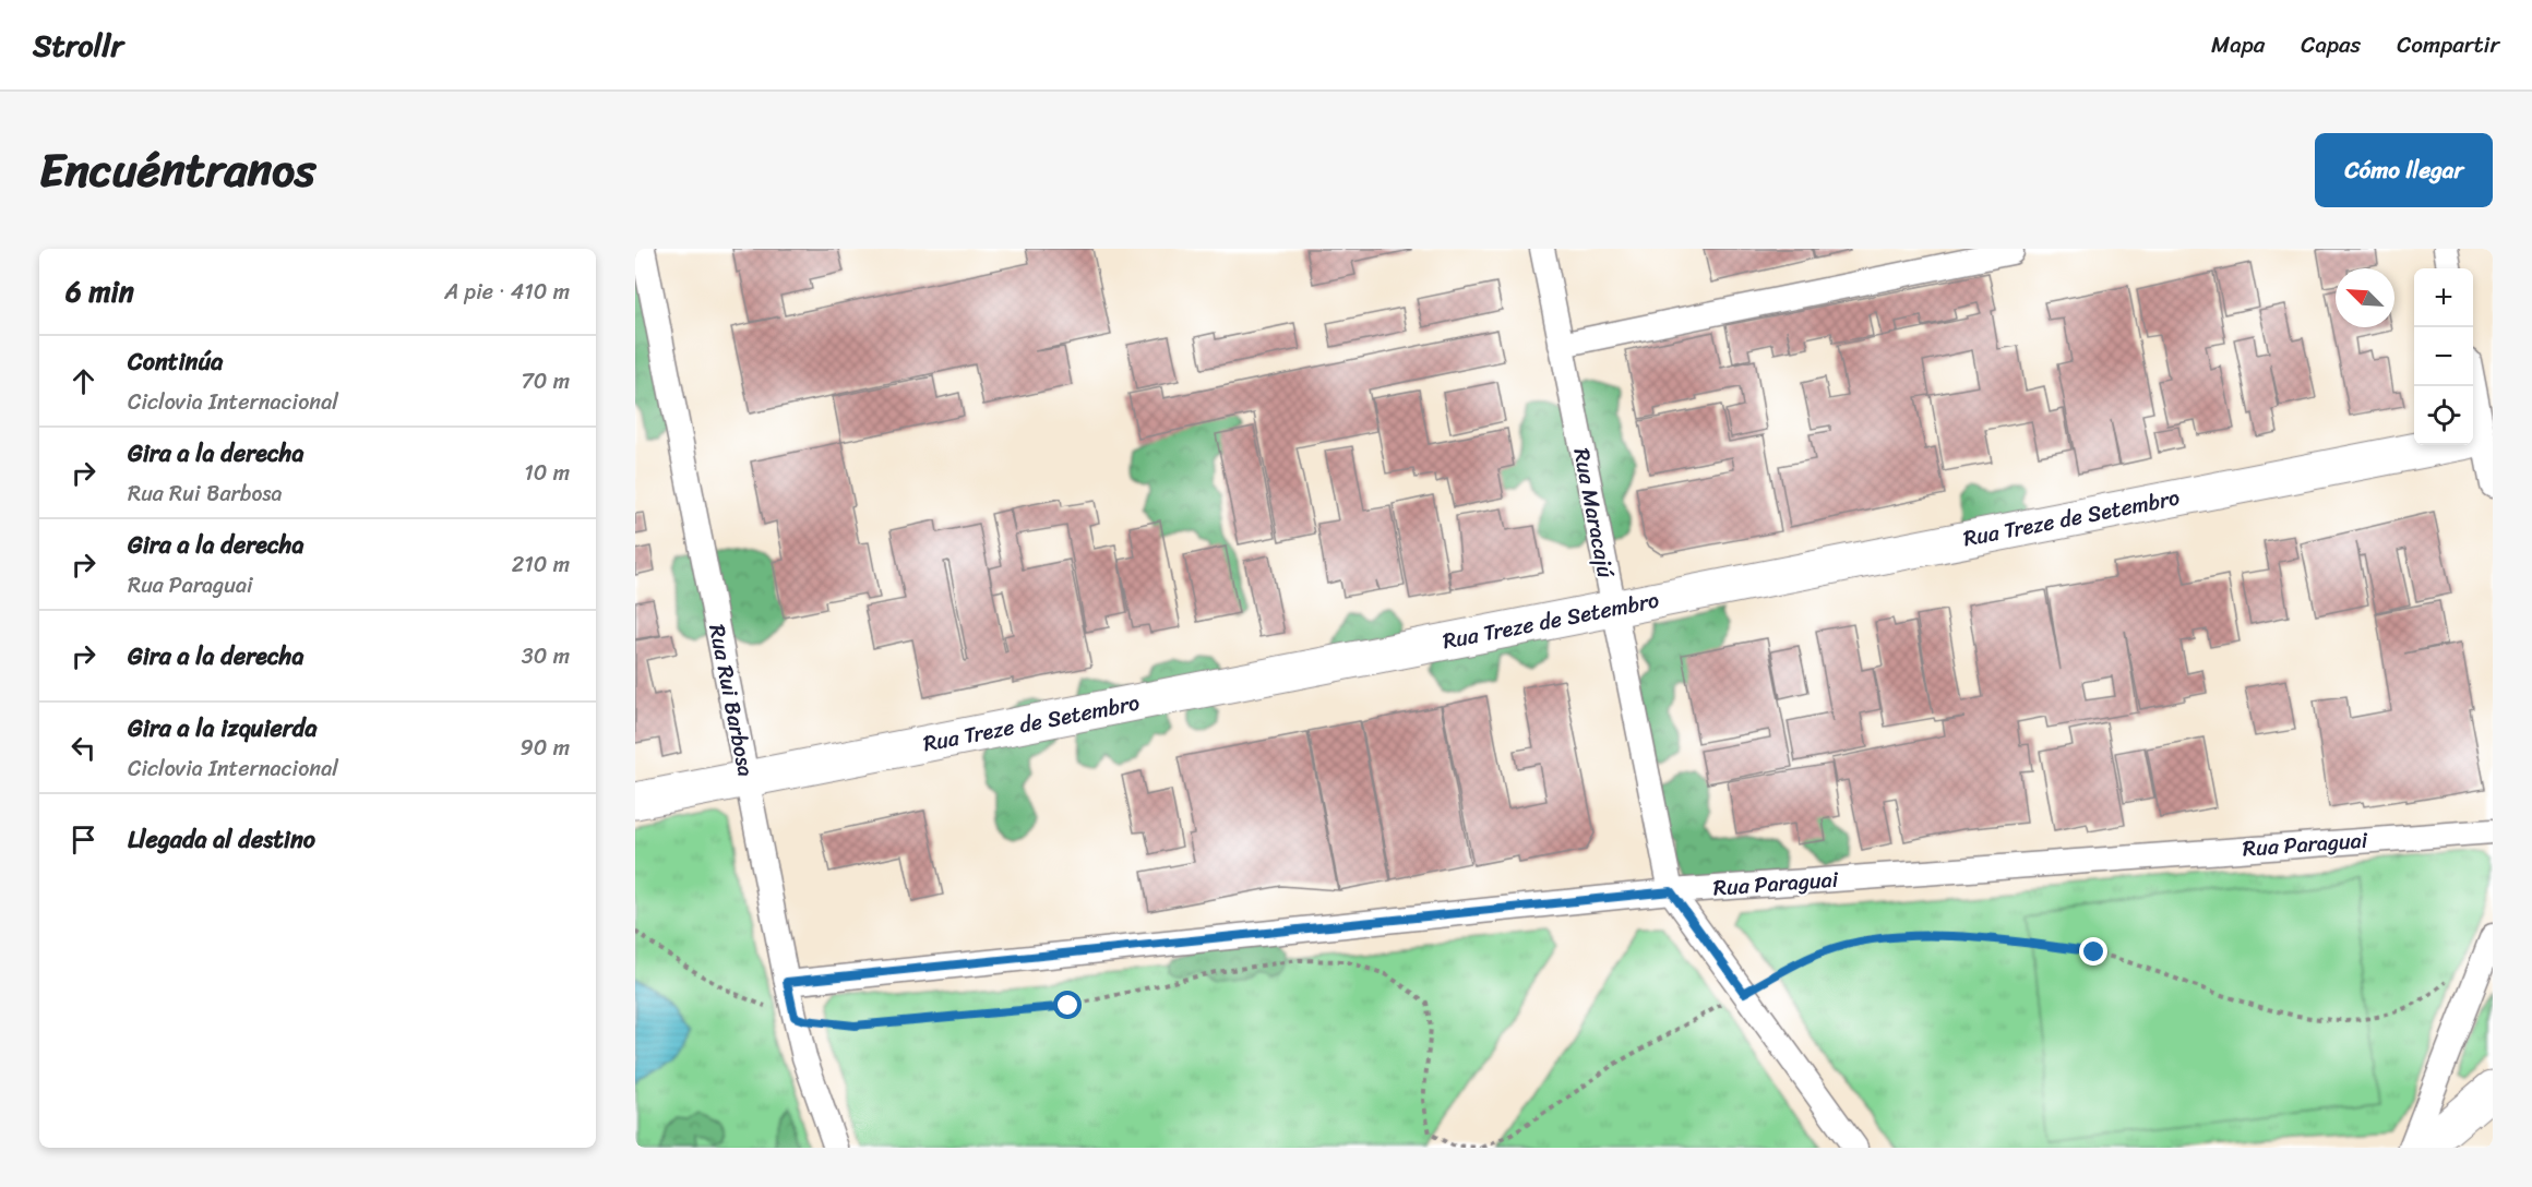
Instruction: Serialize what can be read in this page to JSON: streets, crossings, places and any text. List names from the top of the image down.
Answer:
{
  "streets": {
    "main road": ["Rua Treze de Setembro"],
    "street": ["Rua Maracajú", "Rua Rui Barbosa", "Rua Paraguai"]
  },
  "crossings": [
    ["Rua Maracajú", "Rua Treze de Setembro"],
    ["Rua Maracajú", "Rua Paraguai"],
    ["Rua Treze de Setembro", "Rua Rui Barbosa"],
    ["Rua Rui Barbosa", "Rua Paraguai"]
  ],
  "north": "top left",
  "page": {
    "header": "Strollr",
    "nav": ["Mapa", "Capas", "Compartir"],
    "title": "Encuéntranos",
    "buttons": "Cómo llegar",
    "heading": ["6 min", "A pie · 410 m"],
    "map_buttons": ["+", "−"],
    "list": [
      ["Continúa", "Ciclovia Internacional", "70 m"],
      ["Gira a la derecha", "Rua Rui Barbosa", "10 m"],
      ["Gira a la derecha", "Rua Paraguai", "210 m"],
      ["Gira a la derecha", "30 m"],
      ["Gira a la izquierda", "Ciclovia Internacional", "90 m"],
      "Llegada al destino"
    ]
  }
}
